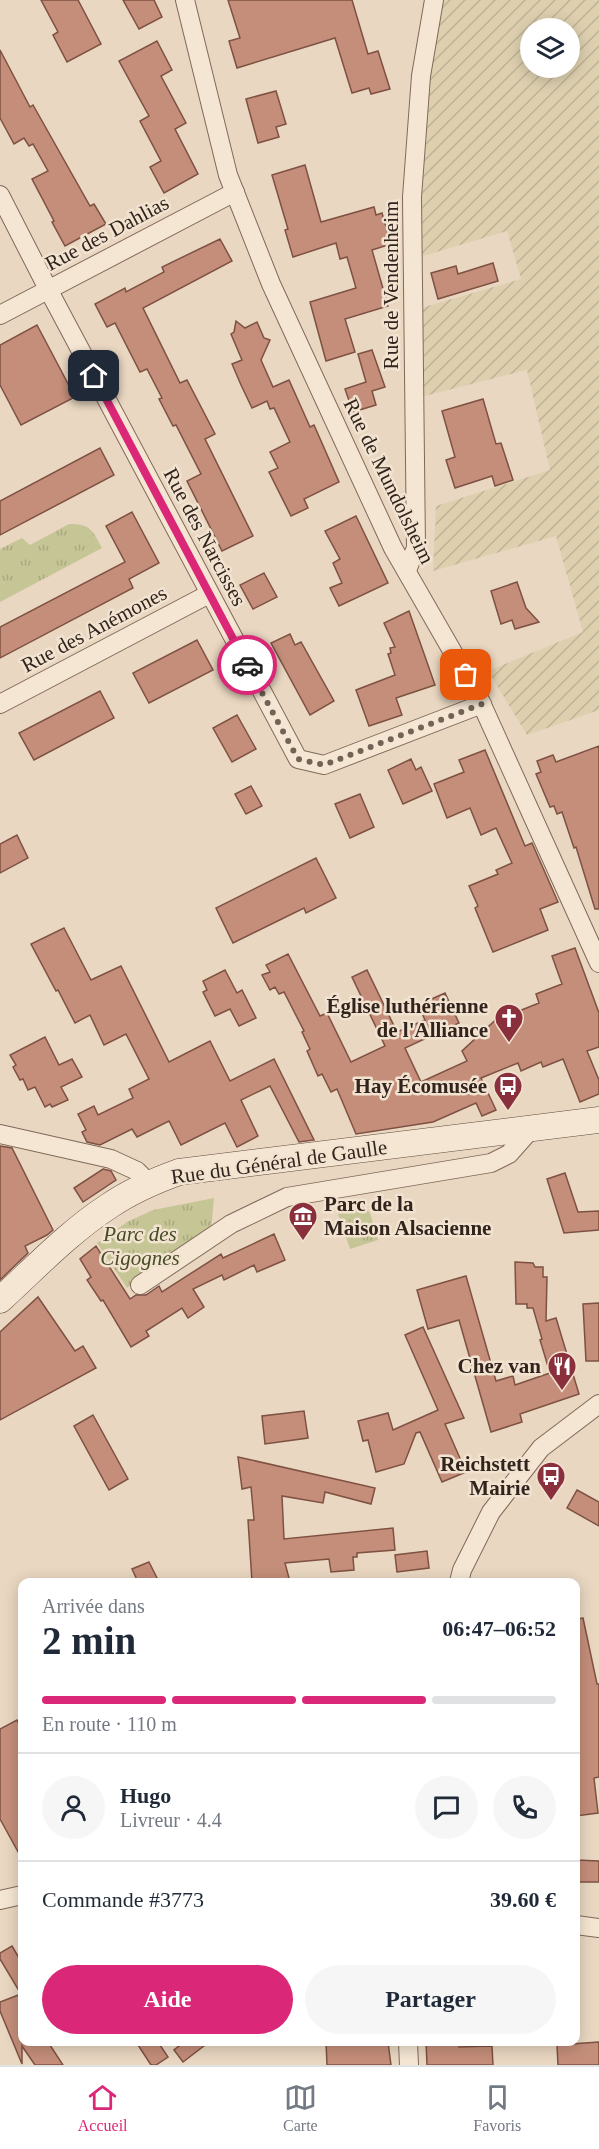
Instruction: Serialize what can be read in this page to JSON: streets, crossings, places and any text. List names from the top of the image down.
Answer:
{
  "streets": {
    "main road": ["Rue du Général de Gaulle"],
    "street": [
      "Rue des Dahlias",
      "Rue de Vendenheim",
      "Rue de Mundolsheim",
      "Rue des Narcisses",
      "Rue des Anémones"
    ]
  },
  "crossings": [
    ["Rue des Dahlias", "Rue de Mundolsheim"],
    ["Rue des Dahlias", "Rue des Narcisses"],
    ["Rue de Vendenheim", "Rue de Mundolsheim"],
    ["Rue de Mundolsheim", "Rue des Narcisses"],
    ["Rue des Narcisses", "Rue des Anémones"]
  ],
  "parks": ["Parc des Cigognes"],
  "places": {
    "church": ["Église luthérienne de l'Alliance"],
    "bus stop": ["Hay Écomusée", "Reichstett Mairie"],
    "museum": ["Parc de la Maison Alsacienne"],
    "restaurant": ["Chez van"]
  },
  "page": {
    "heading": ["2 min", "Arrivée dans", "06:47–06:52"],
    "panel": [
      "Hugo",
      "Livreur · 4.4",
      "Commande #3773",
      "39.60 €"
    ],
    "bar": "En route · 110 m",
    "buttons": ["Aide", "Partager"],
    "tabs": ["Accueil", "Carte", "Favoris"]
  }
}
